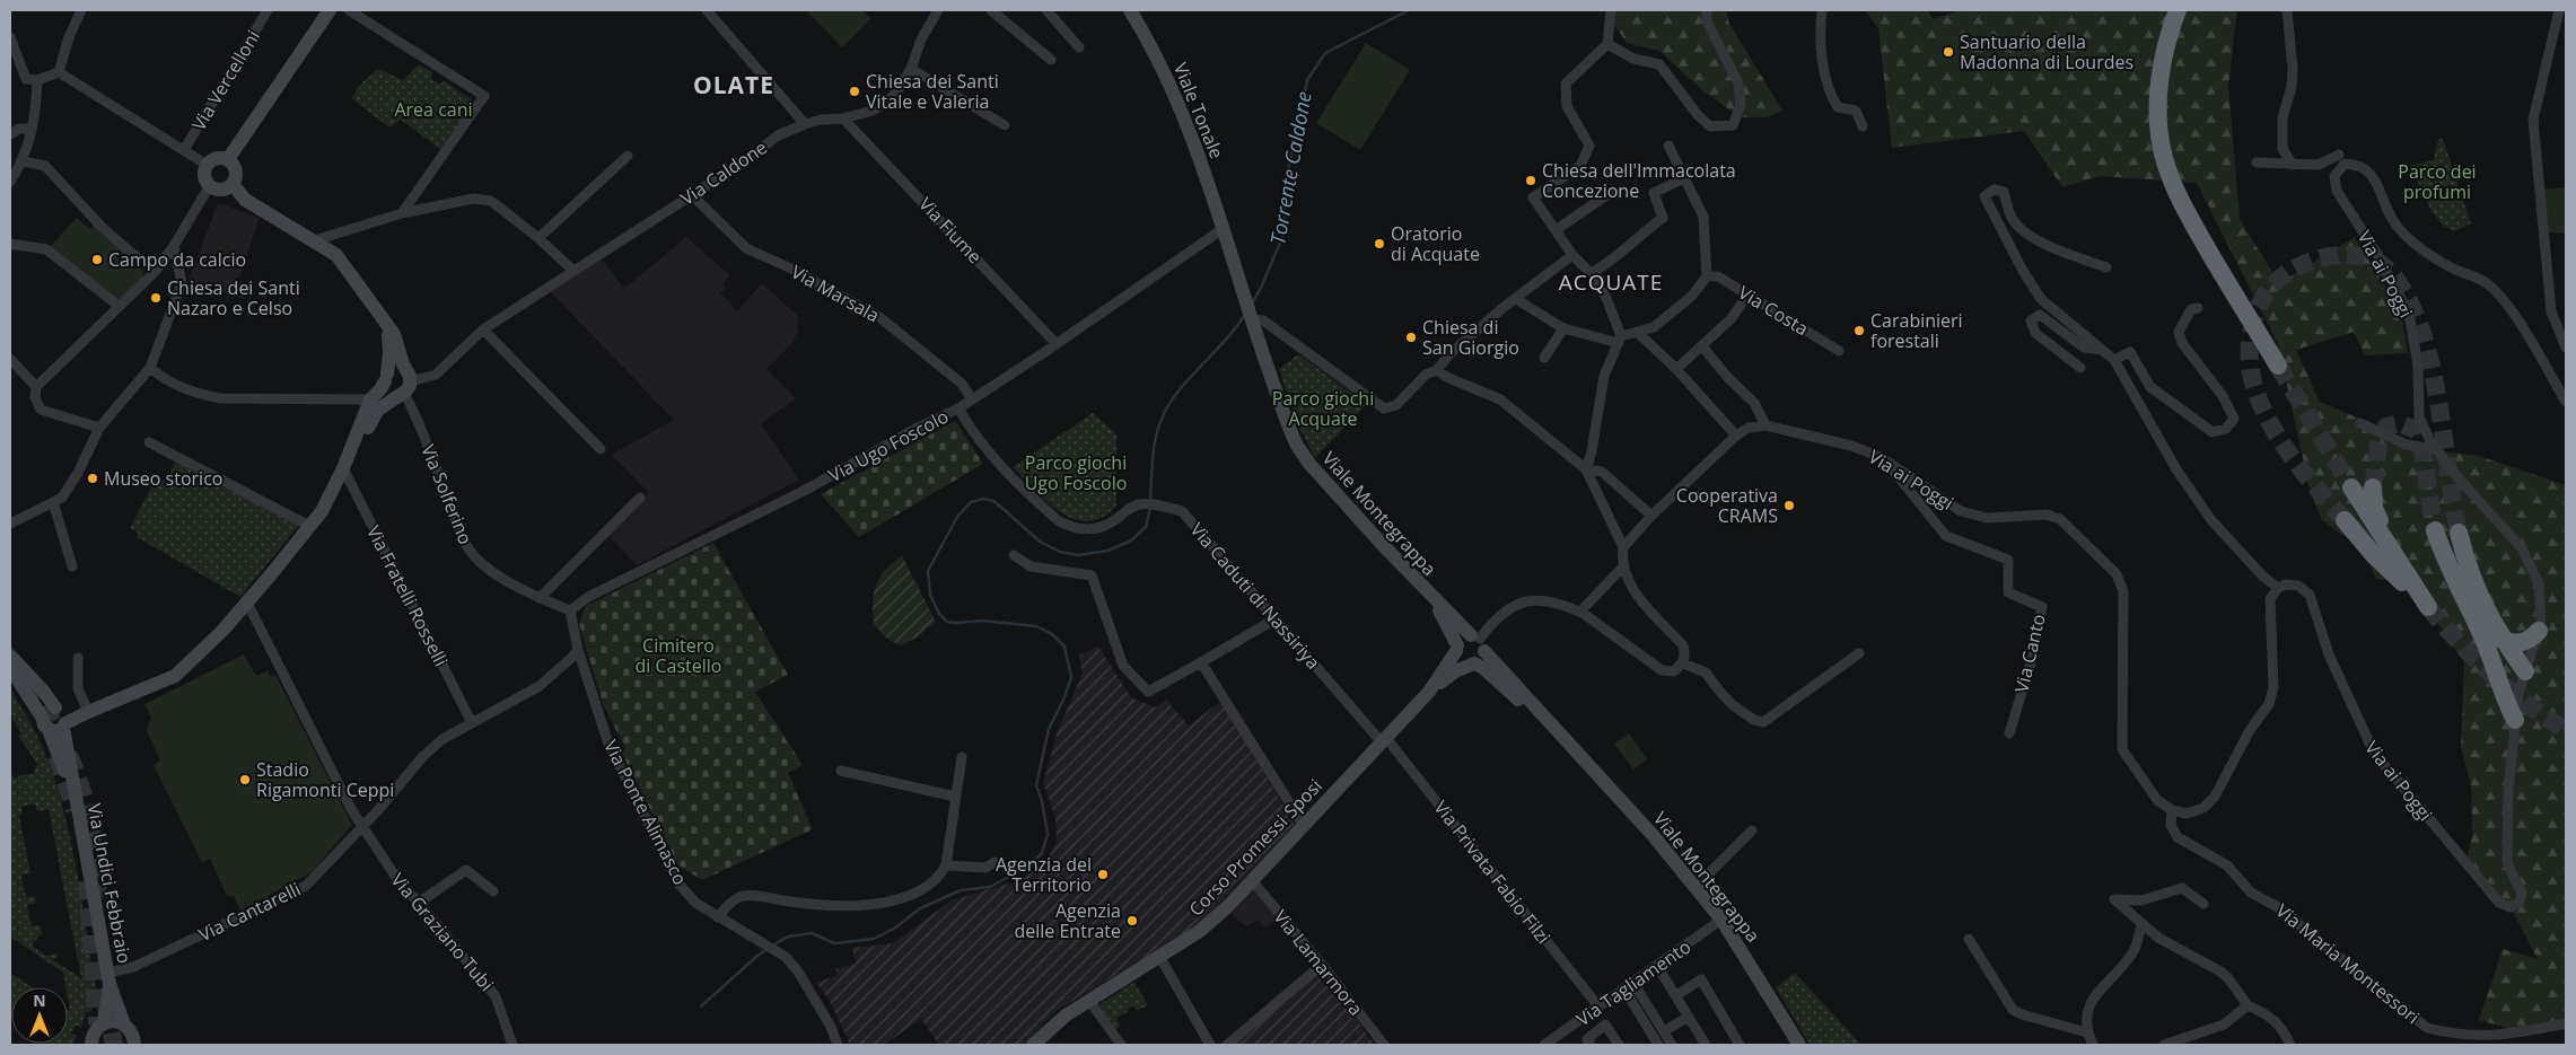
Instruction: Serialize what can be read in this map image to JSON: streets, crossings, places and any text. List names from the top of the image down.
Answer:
{
  "streets": {
    "street": [
      "Via Vercelloni",
      "Viale Tonale",
      "Via Caldone",
      "Via Fiume",
      "Via ai Poggi",
      "Via Marsala",
      "Via Costa",
      "Via Ugo Foscolo",
      "Via Solferino",
      "Viale Montegrappa",
      "Via Fratelli Rosselli",
      "Via Caduti di Nassiriya",
      "Via Canto",
      "Via Ponte Alimasco",
      "Corso Promessi Sposi",
      "Via Privata Fabio Filzi",
      "Via Undici Febbraio",
      "Via Cantarelli",
      "Via Graziano Tubi",
      "Via Lamarmora",
      "Via Maria Montessori",
      "Via Tagliamento"
    ]
  },
  "crossings": [
    ["Viale Tonale", "Via Ugo Foscolo"],
    ["Viale Tonale", "Viale Montegrappa"],
    ["Via Caldone", "Via Fiume"],
    ["Via Caldone", "Via Marsala"],
    ["Via Caldone", "Via Solferino"],
    ["Via Fiume", "Via Ugo Foscolo"],
    ["Via ai Poggi", "Via Canto"],
    ["Via ai Poggi", "Via Maria Montessori"],
    ["Via Marsala", "Via Ugo Foscolo"],
    ["Via Ugo Foscolo", "Via Solferino"],
    ["Via Ugo Foscolo", "Viale Montegrappa"],
    ["Via Ugo Foscolo", "Via Caduti di Nassiriya"],
    ["Viale Montegrappa", "Corso Promessi Sposi"],
    ["Viale Montegrappa", "Via Tagliamento"],
    ["Via Fratelli Rosselli", "Via Cantarelli"],
    ["Via Caduti di Nassiriya", "Corso Promessi Sposi"],
    ["Via Caduti di Nassiriya", "Via Privata Fabio Filzi"],
    ["Via Ponte Alimasco", "Via Cantarelli"],
    ["Corso Promessi Sposi", "Via Privata Fabio Filzi"],
    ["Corso Promessi Sposi", "Via Lamarmora"],
    ["Via Privata Fabio Filzi", "Via Tagliamento"],
    ["Via Undici Febbraio", "Via Cantarelli"],
    ["Via Cantarelli", "Via Graziano Tubi"]
  ],
  "districts": ["OLATE", "ACQUATE"],
  "water": ["Torrente Caldone"],
  "parks": [
    "Area cani",
    "Parco dei profumi",
    "Parco giochi Acquate",
    "Parco giochi Ugo Foscolo",
    "Cimitero di Castello"
  ],
  "places": [
    "Santuario della Madonna di Lourdes",
    "Chiesa dei Santi Vitale e Valeria",
    "Chiesa dell'Immacolata Concezione",
    "Oratorio di Acquate",
    "Campo da calcio",
    "Chiesa dei Santi Nazaro e Celso",
    "Carabinieri forestali",
    "Chiesa di San Giorgio",
    "Museo storico",
    "Cooperativa CRAMS",
    "Stadio Rigamonti Ceppi",
    "Agenzia del Territorio",
    "Agenzia delle Entrate"
  ],
  "north": "top"
}
